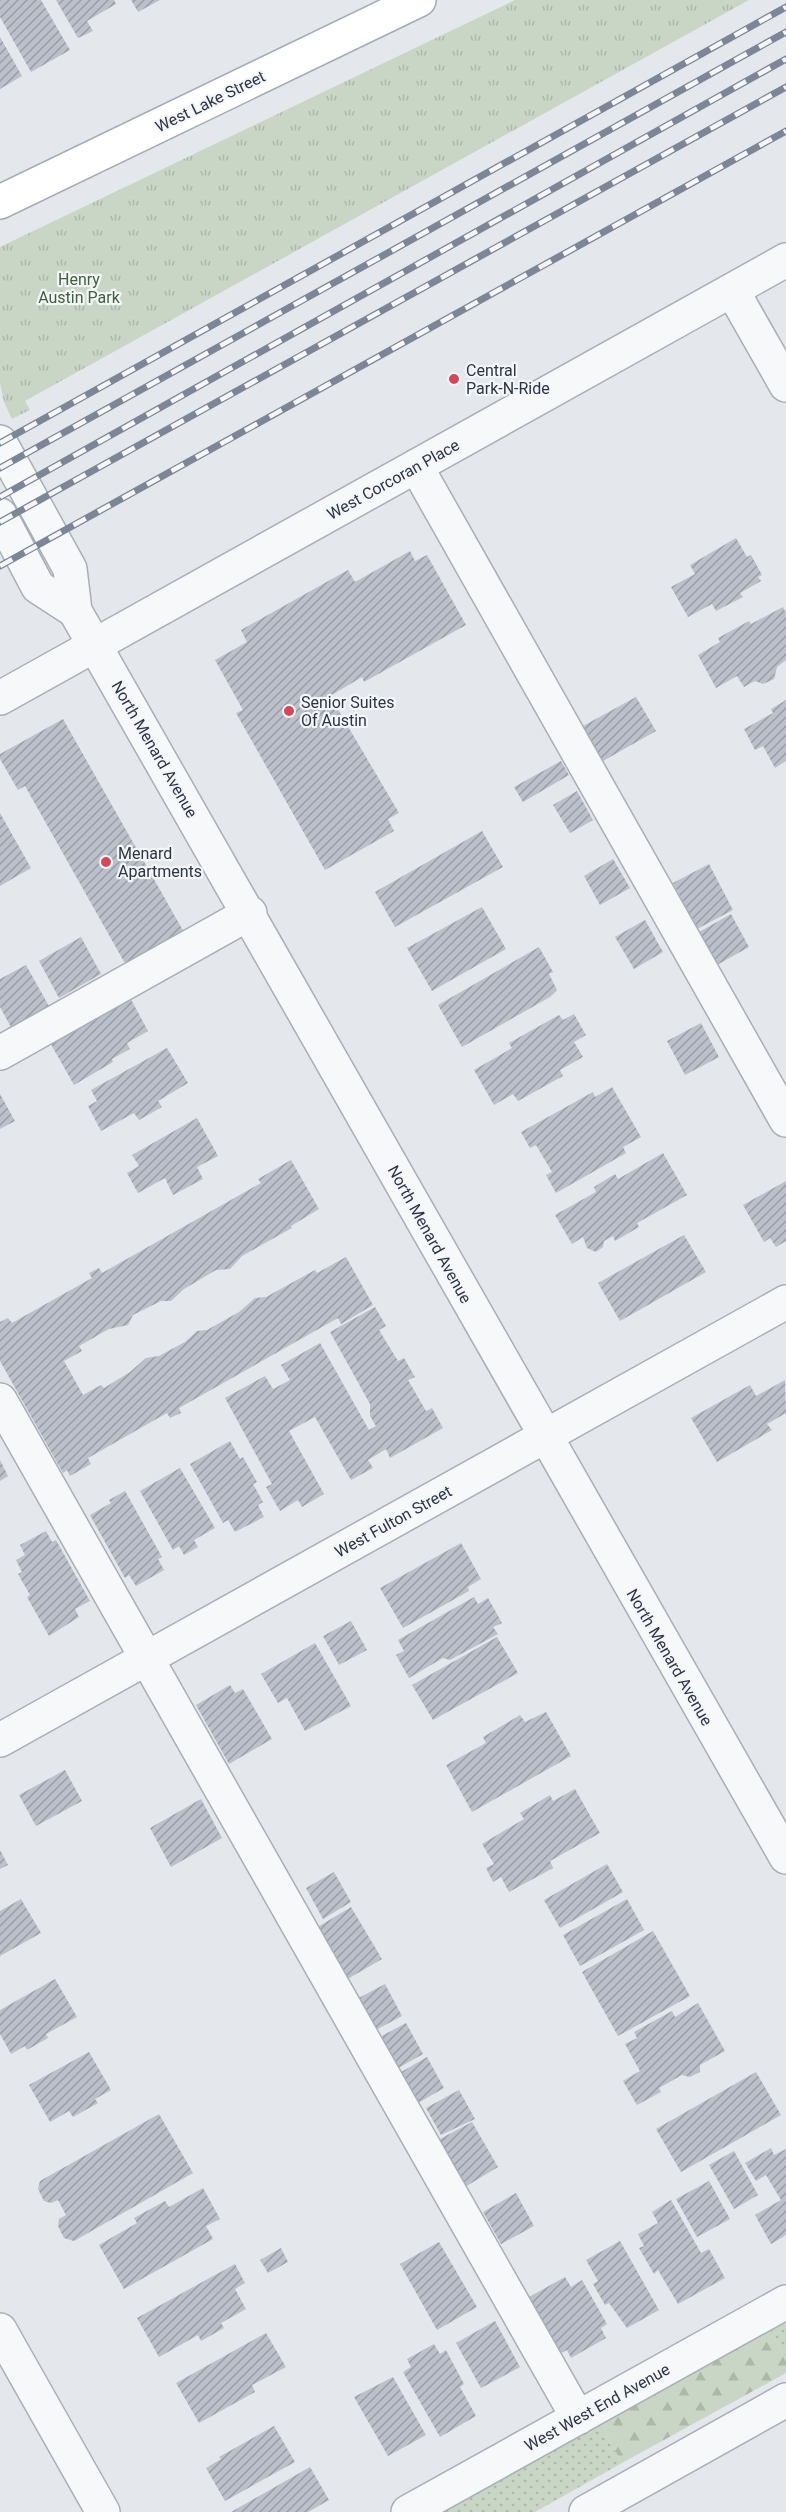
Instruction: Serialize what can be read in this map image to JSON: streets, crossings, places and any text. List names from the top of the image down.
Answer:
{
  "streets": {
    "main road": ["West Lake Street"],
    "street": [
      "West Corcoran Place",
      "North Menard Avenue",
      "West Fulton Street",
      "West West End Avenue"
    ]
  },
  "crossings": [
    ["West Corcoran Place", "North Menard Avenue"],
    ["North Menard Avenue", "West Fulton Street"]
  ],
  "parks": ["Henry Austin Park"],
  "places": ["Central Park-N-Ride", "Senior Suites Of Austin", "Menard Apartments"]
}
